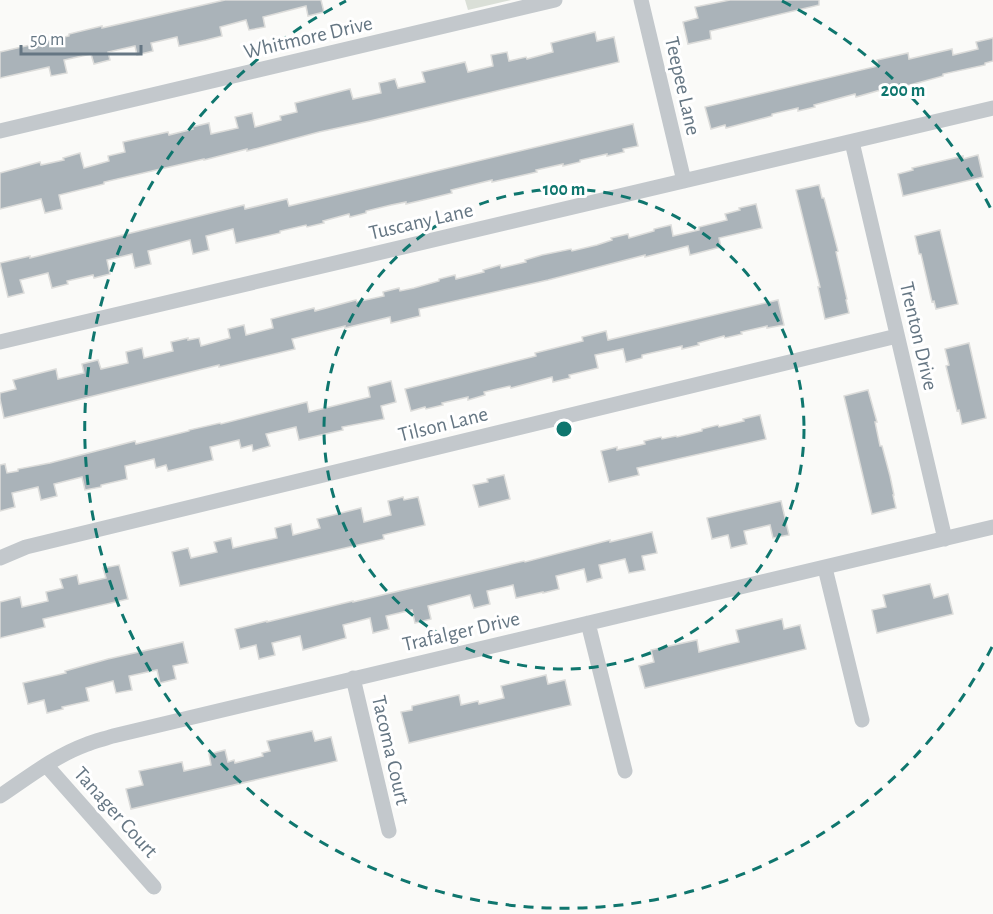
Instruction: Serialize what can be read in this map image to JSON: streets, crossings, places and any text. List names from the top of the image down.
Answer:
{
  "streets": {
    "street": [
      "Whitmore Drive",
      "Teepee Lane",
      "Tuscany Lane",
      "Trenton Drive",
      "Tilson Lane",
      "Trafalger Drive",
      "Tacoma Court",
      "Tanager Court"
    ]
  },
  "crossings": [
    ["Teepee Lane", "Tuscany Lane"],
    ["Tuscany Lane", "Trenton Drive"],
    ["Trenton Drive", "Tilson Lane"],
    ["Trenton Drive", "Trafalger Drive"],
    ["Trafalger Drive", "Tacoma Court"],
    ["Trafalger Drive", "Tanager Court"]
  ],
  "scale_bar": "50 m",
  "rings": ["200 m", "100 m"]
}
